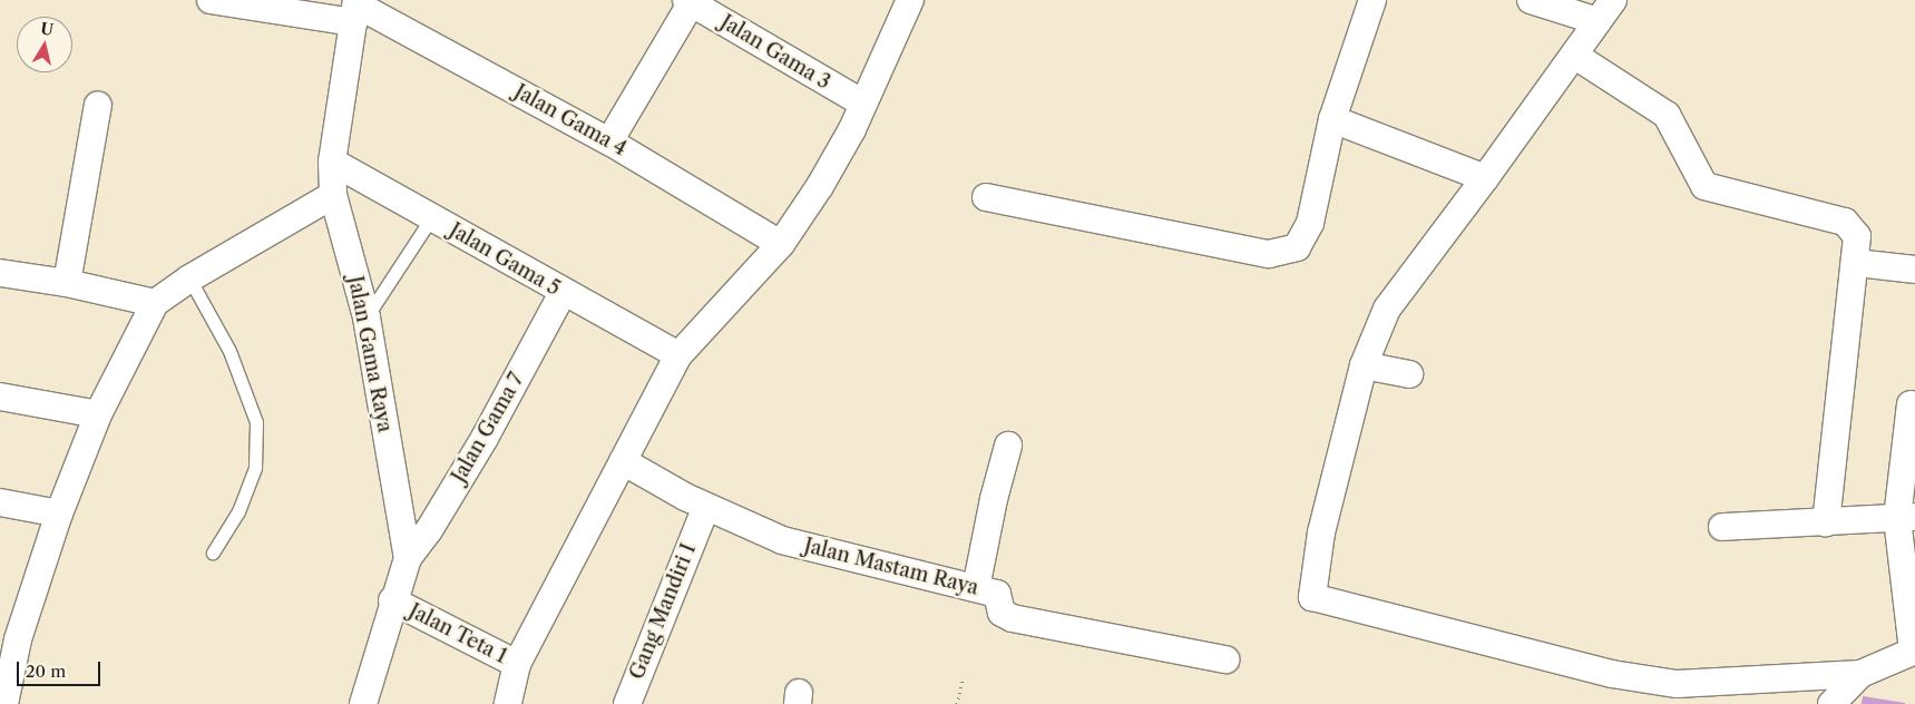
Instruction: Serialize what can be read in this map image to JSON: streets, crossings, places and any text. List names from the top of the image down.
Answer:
{
  "streets": {
    "street": [
      "Jalan Gama 3",
      "Jalan Gama 4",
      "Jalan Gama 5",
      "Jalan Gama Raya",
      "Jalan Gama 7",
      "Jalan Mastam Raya",
      "Gang Mandiri I",
      "Jalan Teta 1"
    ]
  },
  "crossings": [
    ["Jalan Gama 4", "Jalan Gama Raya"],
    ["Jalan Gama 5", "Jalan Gama Raya"],
    ["Jalan Gama 5", "Jalan Gama 7"],
    ["Jalan Gama Raya", "Jalan Gama 7"]
  ],
  "scale_bar": "20 m",
  "north": "top"
}
